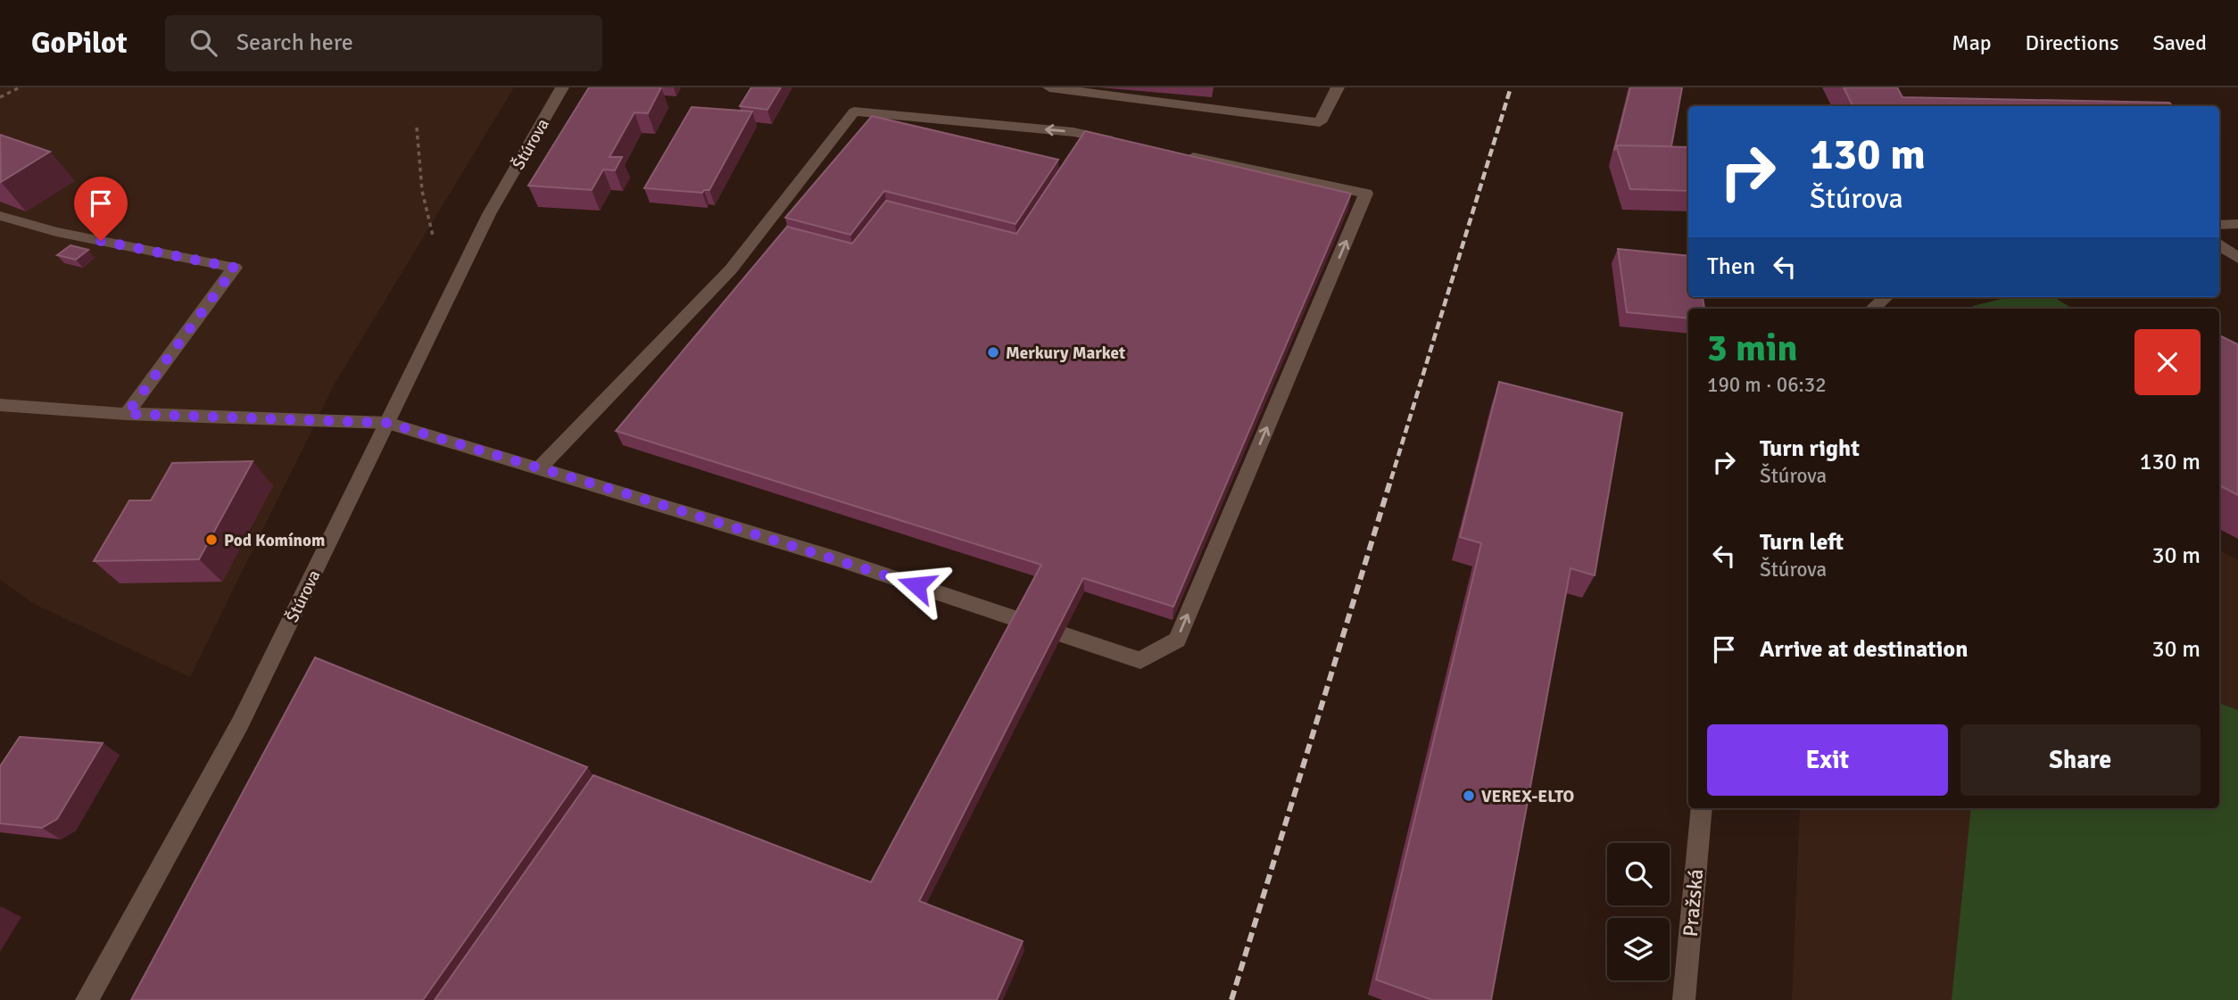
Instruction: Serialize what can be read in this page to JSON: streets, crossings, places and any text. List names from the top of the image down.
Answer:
{
  "streets": {
    "street": ["Štúrova", "Pražská"]
  },
  "places": ["Merkury Market", "Pod Komínom", "VEREX-ELTO"],
  "page": {
    "header": "GoPilot",
    "search": "Search here",
    "nav": ["Map", "Directions", "Saved"],
    "turn": ["130 m", "Štúrova"],
    "then": "Then",
    "heading": ["3 min", "190 m · 06:32"],
    "list": [
      {
        "name": "Turn right",
        "note": "Štúrova",
        "value": "130 m"
      },
      {
        "name": "Turn left",
        "note": "Štúrova",
        "value": "30 m"
      },
      {
        "name": "Arrive at destination",
        "value": "30 m"
      }
    ],
    "buttons": ["Exit", "Share"]
  }
}
